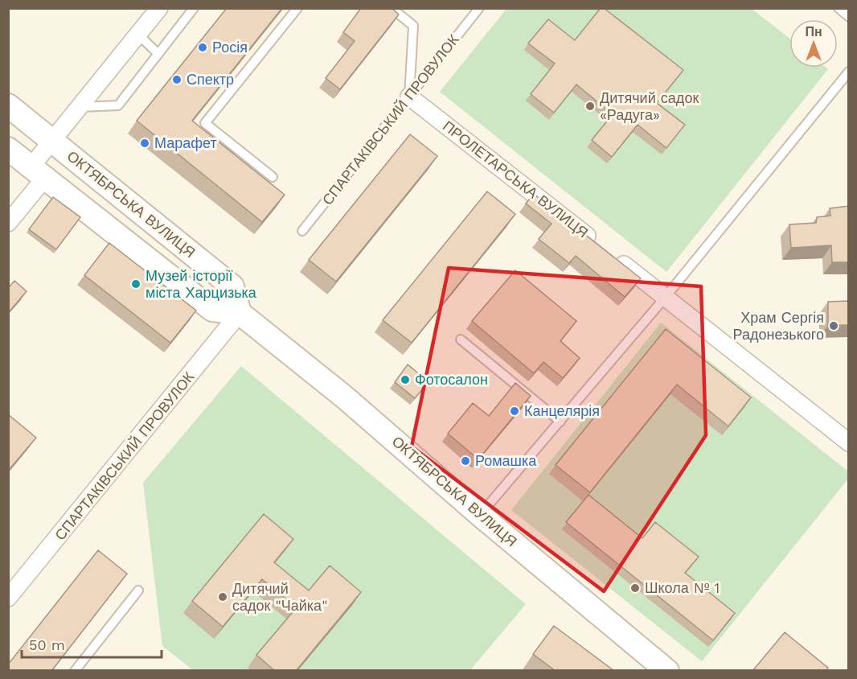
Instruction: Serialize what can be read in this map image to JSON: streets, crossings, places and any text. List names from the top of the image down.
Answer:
{
  "streets": {
    "main road": ["ОКТЯБРСЬКА ВУЛИЦЯ"],
    "street": ["СПАРТАКІВСЬКИЙ ПРОВУЛОК", "ПРОЛЕТАРСЬКА ВУЛИЦЯ"]
  },
  "crossings": [
    ["СПАРТАКІВСЬКИЙ ПРОВУЛОК", "ПРОЛЕТАРСЬКА ВУЛИЦЯ"],
    ["СПАРТАКІВСЬКИЙ ПРОВУЛОК", "ОКТЯБРСЬКА ВУЛИЦЯ"]
  ],
  "places": [
    "Росія",
    "Спектр",
    "Дитячий садок «Радуга»",
    "Марафет",
    "Музей історії міста Харцизька",
    "Храм Сергія Радонезького",
    "Фотосалон",
    "Канцелярія",
    "Ромашка",
    "Школа № 1",
    "Дитячий садок \"Чайка\""
  ],
  "scale_bar": "50 m",
  "north": "top"
}
